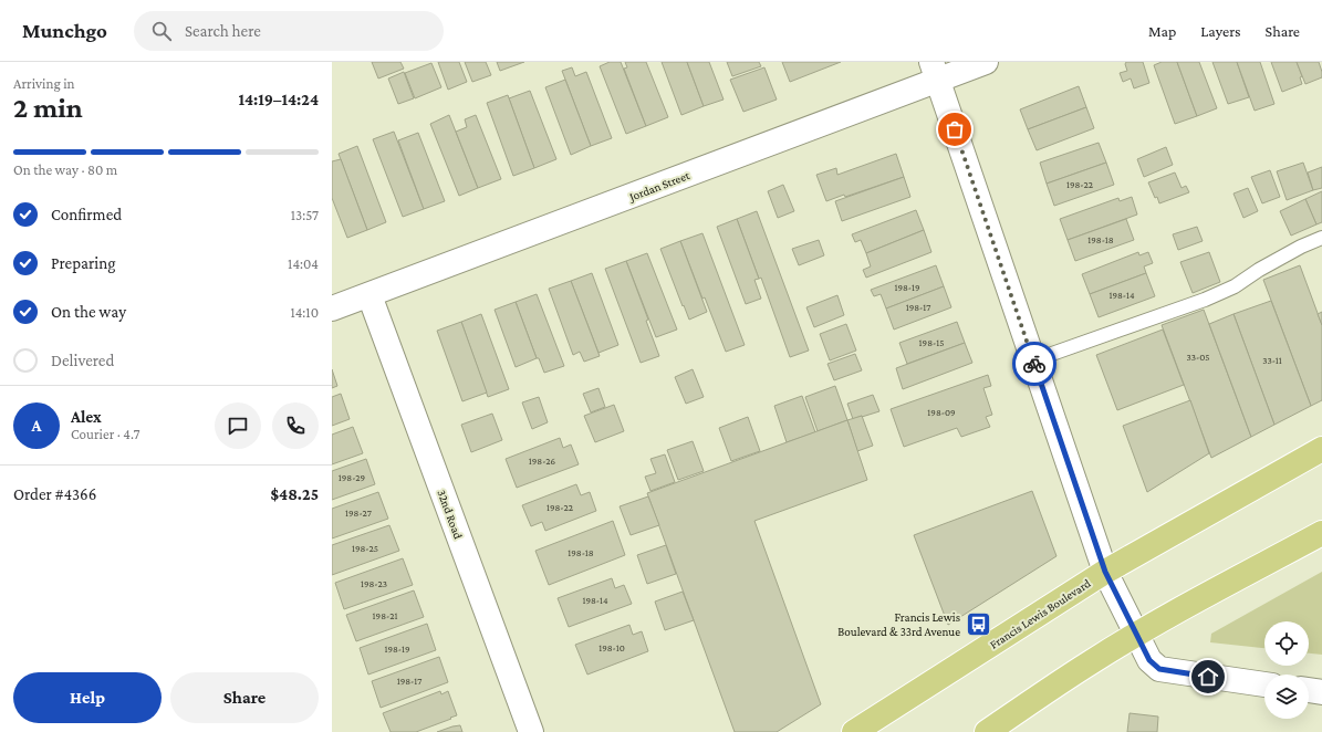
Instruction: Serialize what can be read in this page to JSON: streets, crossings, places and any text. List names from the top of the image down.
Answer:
{
  "streets": {
    "main road": ["Francis Lewis Boulevard"],
    "street": ["Jordan Street", "32nd Road"]
  },
  "crossings": [
    ["Jordan Street", "32nd Road"]
  ],
  "places": {
    "bus stop": ["Francis Lewis Boulevard & 33rd Avenue"]
  },
  "house_numbers": [
    "198-22",
    "198-18",
    "198-19",
    "198-14",
    "198-17",
    "198-15",
    "33-05",
    "33-11",
    "198-09",
    "198-26",
    "198-29",
    "198-22",
    "198-27",
    "198-25",
    "198-18",
    "198-23",
    "198-14",
    "198-21",
    "198-10",
    "198-19",
    "198-17"
  ],
  "page": {
    "header": "Munchgo",
    "search": "Search here",
    "nav": ["Map", "Layers", "Share"],
    "heading": ["2 min", "Arriving in", "14:19–14:24"],
    "panel": [
      "Alex",
      "Courier · 4.7",
      "Order #4366",
      "$48.25"
    ],
    "bar": "On the way · 80 m",
    "list": [
      ["Confirmed", "13:57"],
      ["Preparing", "14:04"],
      ["On the way", "14:10"],
      "Delivered"
    ],
    "round": "A",
    "buttons": ["Help", "Share"]
  }
}
